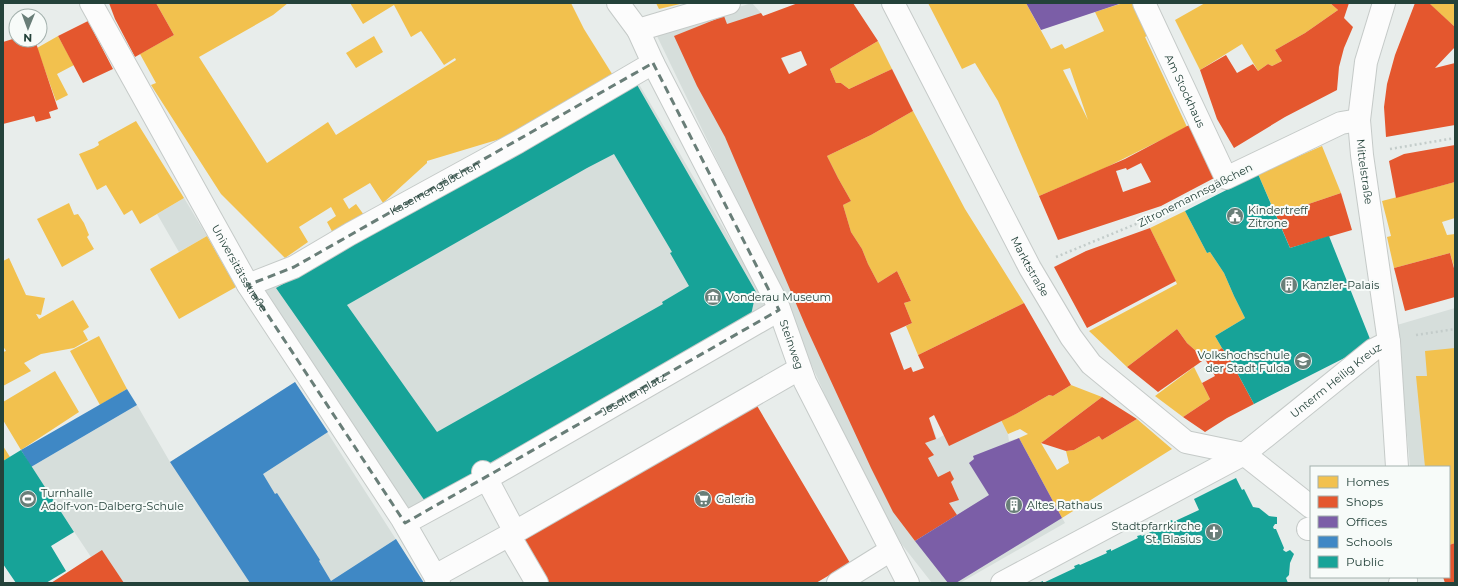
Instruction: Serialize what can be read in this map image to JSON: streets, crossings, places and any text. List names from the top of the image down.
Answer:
{
  "streets": {
    "street": [
      "Am Stockhaus",
      "Mittelstraße",
      "Kasernengäßchen",
      "Zitronemannsgäßchen",
      "Marktstraße",
      "Universitätsstraße",
      "Steinweg",
      "Unterm Heilig Kreuz",
      "Jesuitenplatz"
    ]
  },
  "crossings": [
    ["Am Stockhaus", "Zitronemannsgäßchen"],
    ["Mittelstraße", "Zitronemannsgäßchen"],
    ["Mittelstraße", "Unterm Heilig Kreuz"],
    ["Kasernengäßchen", "Universitätsstraße"],
    ["Kasernengäßchen", "Steinweg"],
    ["Zitronemannsgäßchen", "Marktstraße"],
    ["Marktstraße", "Unterm Heilig Kreuz"],
    ["Universitätsstraße", "Jesuitenplatz"],
    ["Steinweg", "Jesuitenplatz"]
  ],
  "places": {
    "public building": ["Kindertreff Zitrone"],
    "building": ["Kanzler-Palais", "Altes Rathaus"],
    "museum": ["Vonderau Museum"],
    "school or university": ["Volkshochschule der Stadt Fulda"],
    "sports": ["Turnhalle Adolf-von-Dalberg-Schule"],
    "supermarket": ["Galeria"],
    "church": ["Stadtpfarrkirche St. Blasius"]
  },
  "legend": [
    "Homes",
    "Shops",
    "Offices",
    "Schools",
    "Public"
  ],
  "north": "bottom"
}
